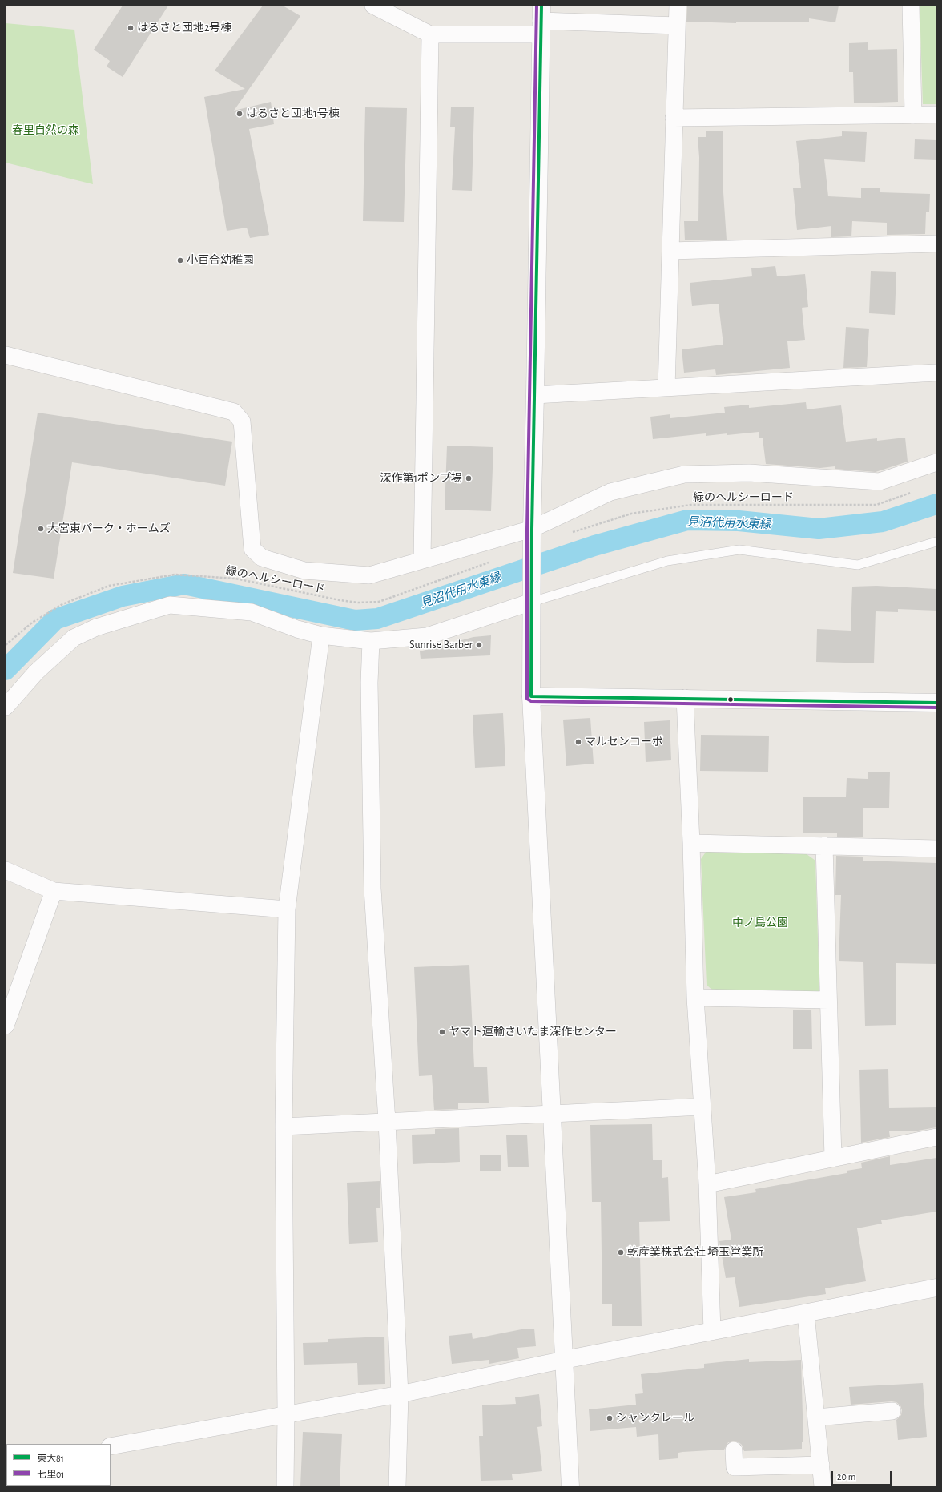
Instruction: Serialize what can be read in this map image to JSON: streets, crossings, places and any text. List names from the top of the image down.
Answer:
{
  "streets": {
    "path": ["緑のヘルシーロード"]
  },
  "water": ["見沼代用水東縁"],
  "parks": ["春里自然の森", "中ノ島公園"],
  "places": [
    "はるさと団地2号棟",
    "はるさと団地1号棟",
    "小百合幼稚園",
    "深作第1ポンプ場",
    "大宮東パーク・ホームズ",
    "Sunrise Barber",
    "マルセンコーポ",
    "ヤマト運輸さいたま深作センター",
    "乾産業株式会社 埼玉営業所",
    "シャンクレール"
  ],
  "lines": ["transit line 東大81", "transit line 七里01"],
  "legend": ["東大81", "七里01"],
  "scale_bar": "20 m"
}
